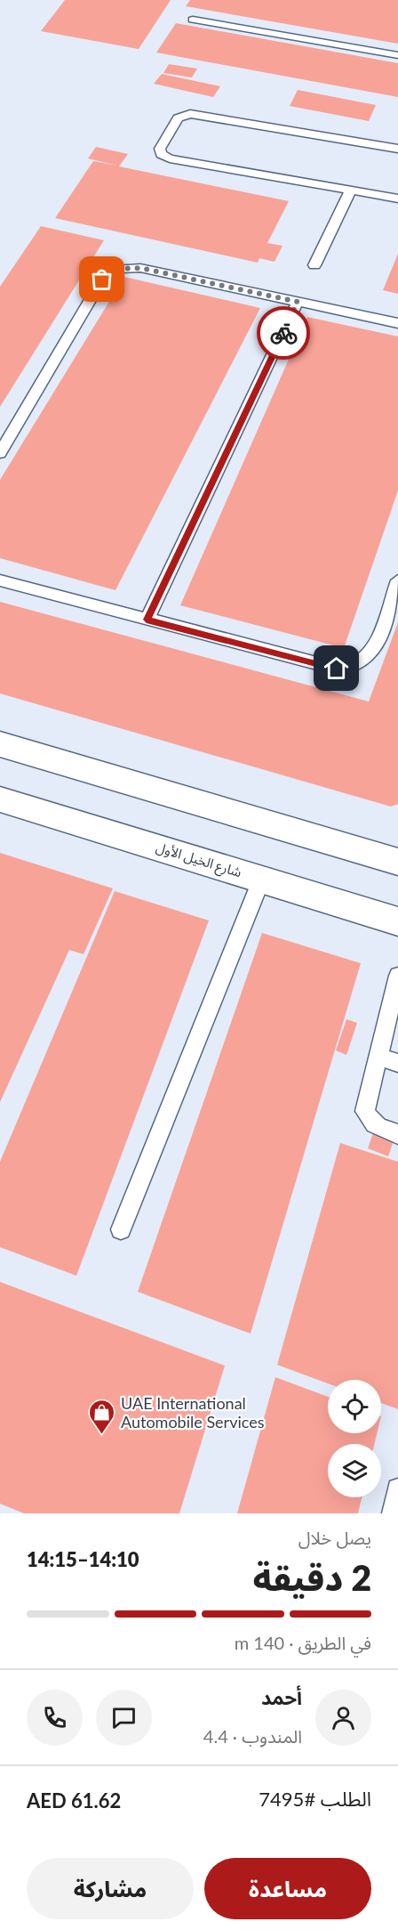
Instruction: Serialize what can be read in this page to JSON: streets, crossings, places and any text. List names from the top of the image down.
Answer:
{
  "streets": {
    "main road": ["شارع الخيل الأول"]
  },
  "places": {
    "shop": ["UAE International Automobile Services"]
  },
  "page": {
    "heading": ["2 دقيقة", "يصل خلال", "14:10–14:15"],
    "panel": [
      "أحمد",
      "المندوب · 4.4",
      "الطلب #7495",
      "AED 61.62"
    ],
    "bar": "في الطريق · 140 m",
    "buttons": ["مساعدة", "مشاركة"]
  }
}
